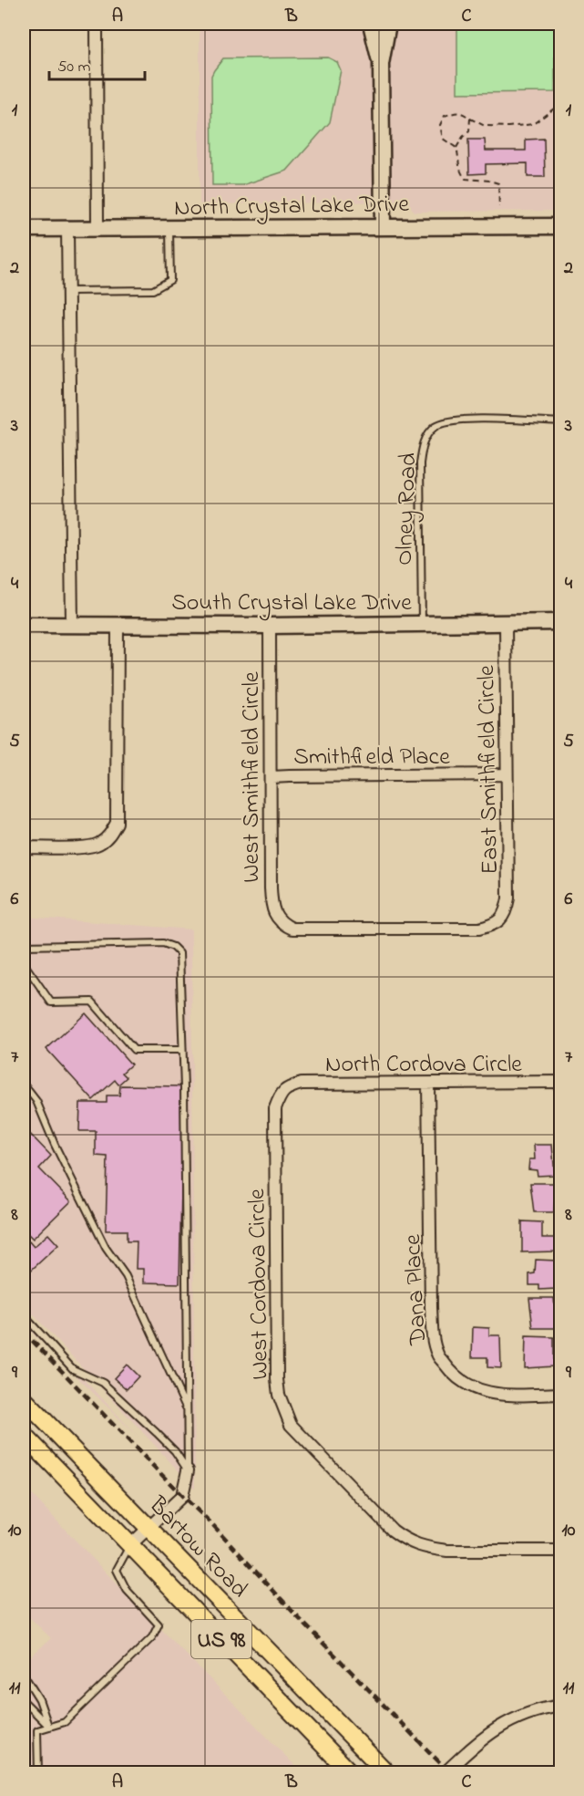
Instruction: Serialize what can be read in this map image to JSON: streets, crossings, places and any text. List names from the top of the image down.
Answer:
{
  "streets": {
    "main road": ["Bartow Road", "US 98"],
    "street": [
      "North Crystal Lake Drive",
      "South Crystal Lake Drive",
      "Smithfield Place",
      "East Smithfield Circle",
      "West Smithfield Circle",
      "North Cordova Circle",
      "West Cordova Circle",
      "Dana Place"
    ],
    "lane": ["Olney Road"]
  },
  "crossings": [
    ["Olney Road", "South Crystal Lake Drive"],
    ["South Crystal Lake Drive", "East Smithfield Circle"],
    ["South Crystal Lake Drive", "West Smithfield Circle"],
    ["Smithfield Place", "East Smithfield Circle"],
    ["Smithfield Place", "West Smithfield Circle"],
    ["East Smithfield Circle", "West Smithfield Circle"],
    ["North Cordova Circle", "West Cordova Circle"],
    ["North Cordova Circle", "Dana Place"]
  ],
  "scale_bar": "50 m",
  "grid": {
    "columns": ["A", "B", "C"],
    "rows": [
      "1",
      "2",
      "3",
      "4",
      "5",
      "6",
      "7",
      "8",
      "9",
      "10",
      "11"
    ]
  }
}
